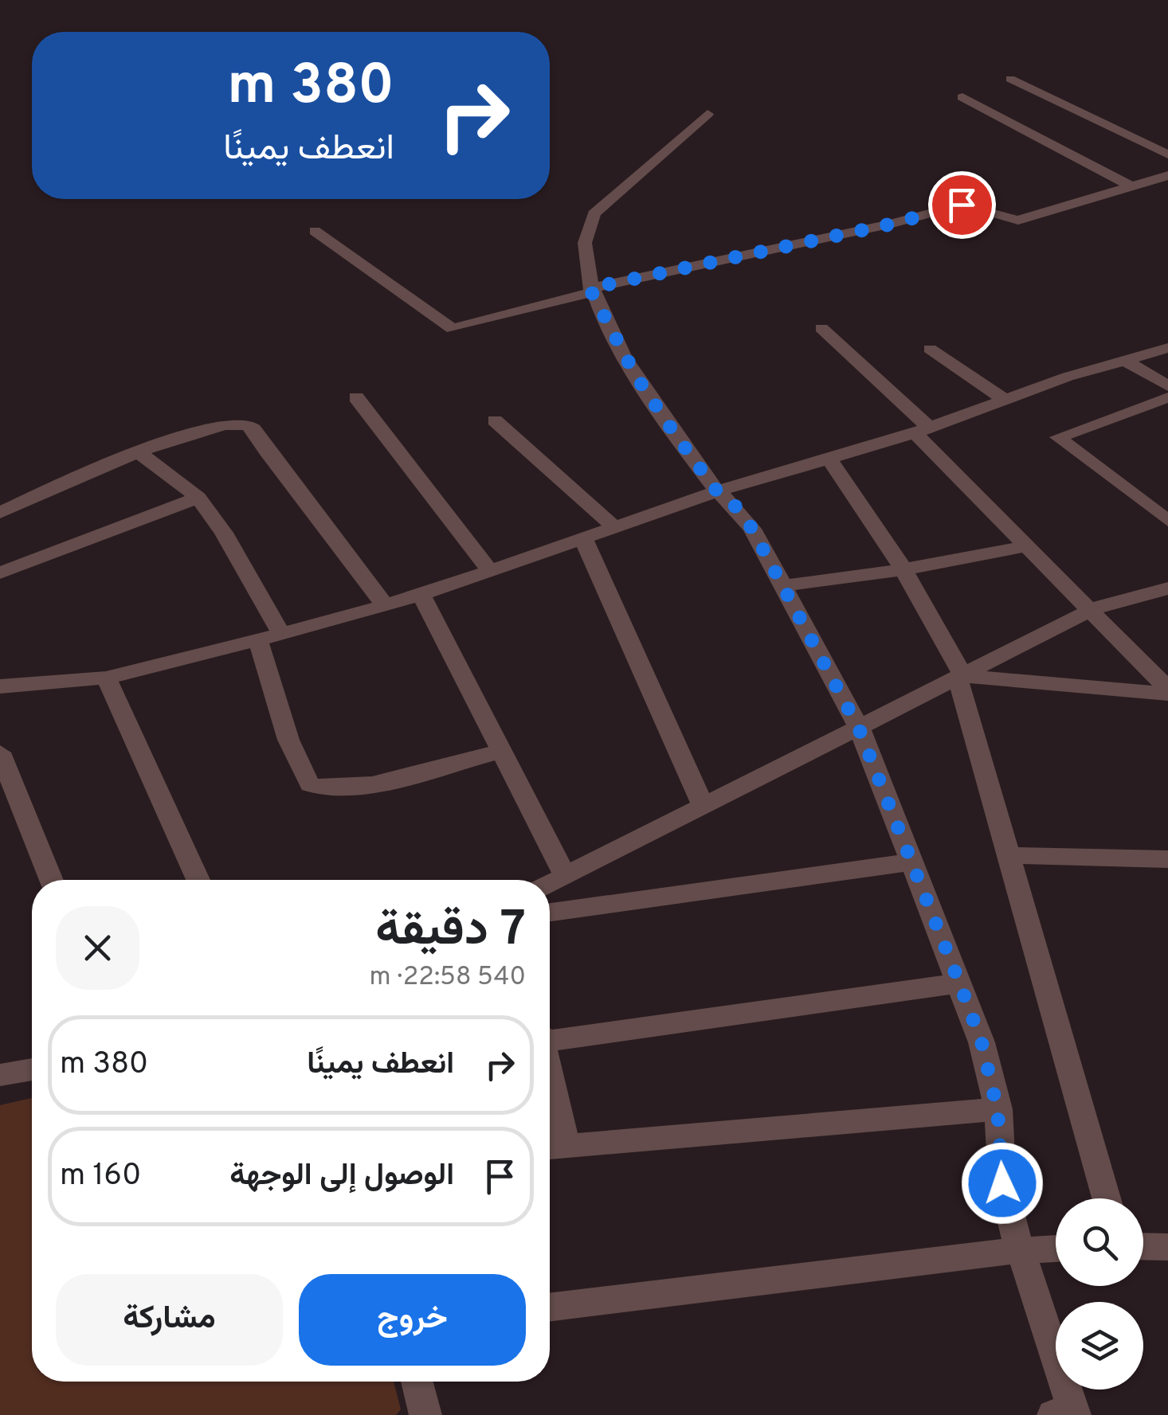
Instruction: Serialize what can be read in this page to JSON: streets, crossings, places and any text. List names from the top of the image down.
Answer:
{
  "page": {
    "turn": ["380 m", "انعطف يمينًا"],
    "heading": ["7 دقيقة", "540 m · 22:58"],
    "list": [
      {
        "name": "انعطف يمينًا",
        "value": "380 m"
      },
      {
        "name": "الوصول إلى الوجهة",
        "value": "160 m"
      }
    ],
    "buttons": ["خروج", "مشاركة"]
  }
}
